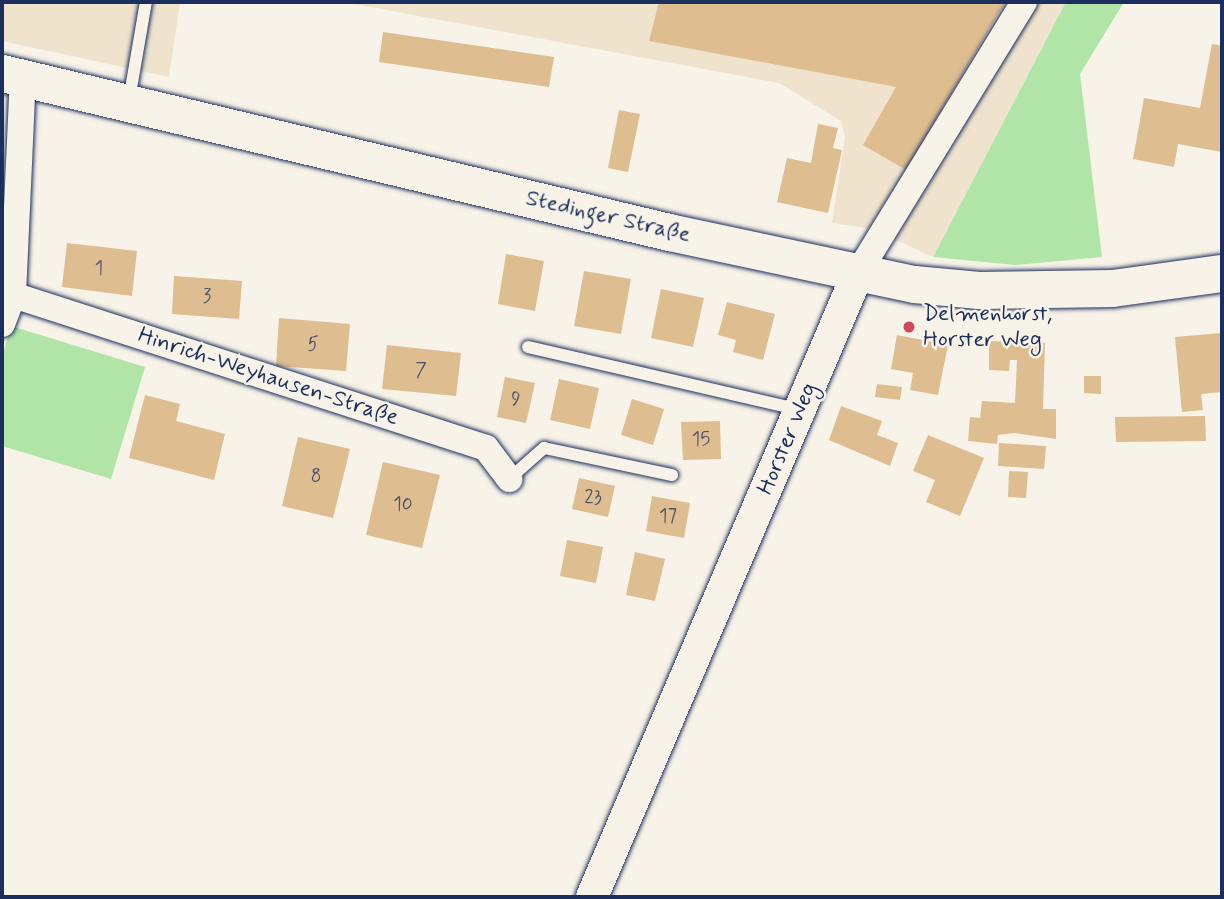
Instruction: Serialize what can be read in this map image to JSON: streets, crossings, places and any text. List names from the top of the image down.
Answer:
{
  "streets": {
    "main road": ["Stedinger Straße"],
    "street": ["Hinrich-Weyhausen-Straße", "Horster Weg"]
  },
  "crossings": [
    ["Stedinger Straße", "Horster Weg"]
  ],
  "places": ["Delmenhorst, Horster Weg"],
  "house_numbers": [
    "1",
    "3",
    "5",
    "7",
    "9",
    "15",
    "8",
    "23",
    "10",
    "17"
  ]
}
